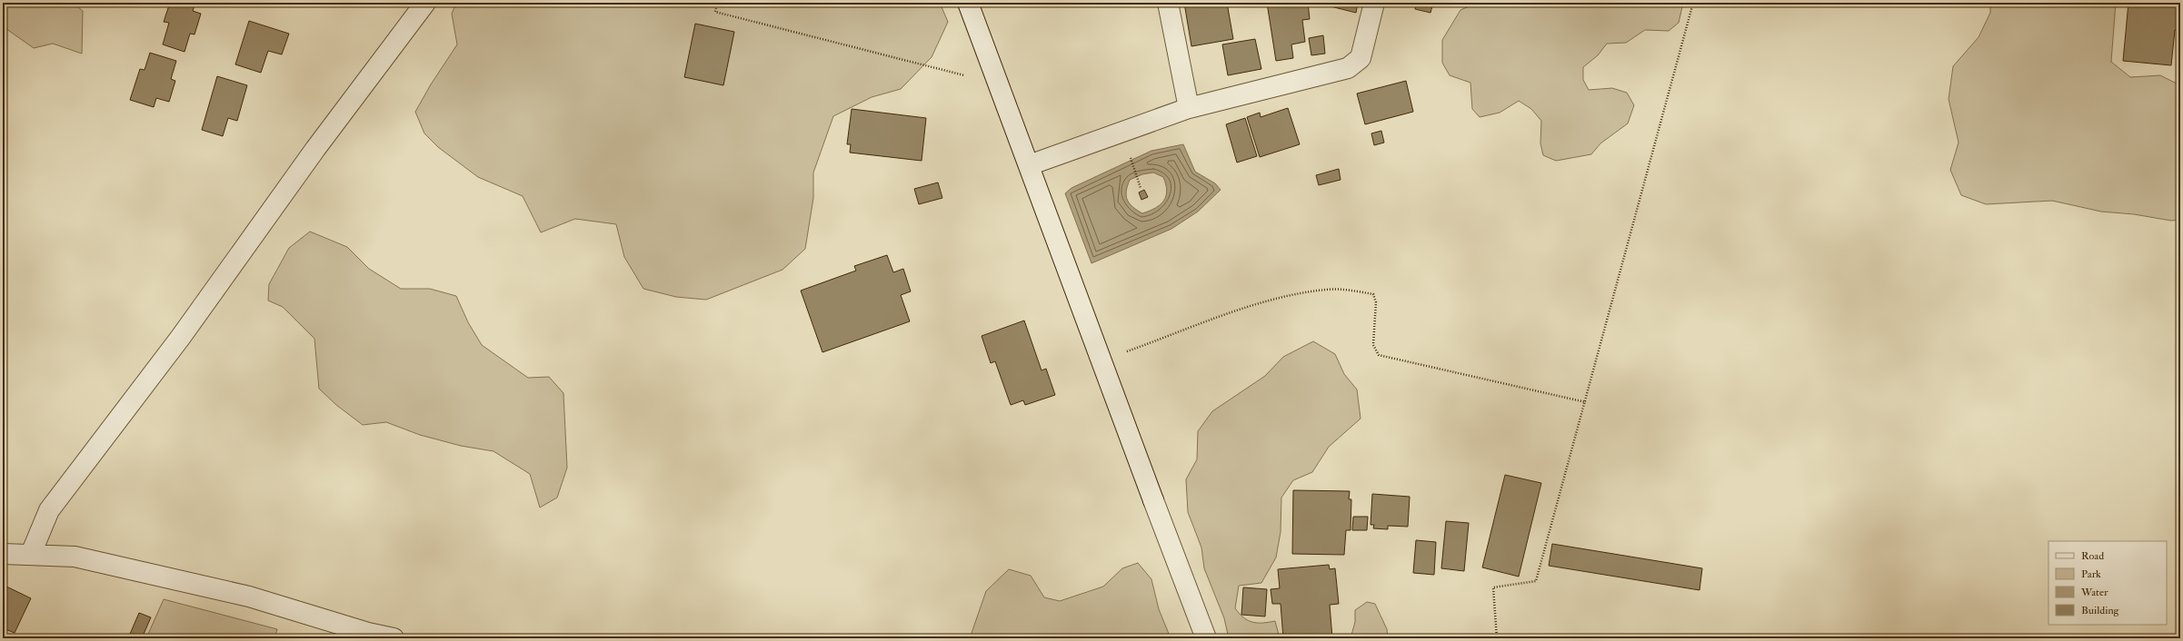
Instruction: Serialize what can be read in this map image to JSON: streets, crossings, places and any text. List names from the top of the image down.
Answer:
{
  "legend": [
    "Road",
    "Park",
    "Water",
    "Building"
  ]
}
